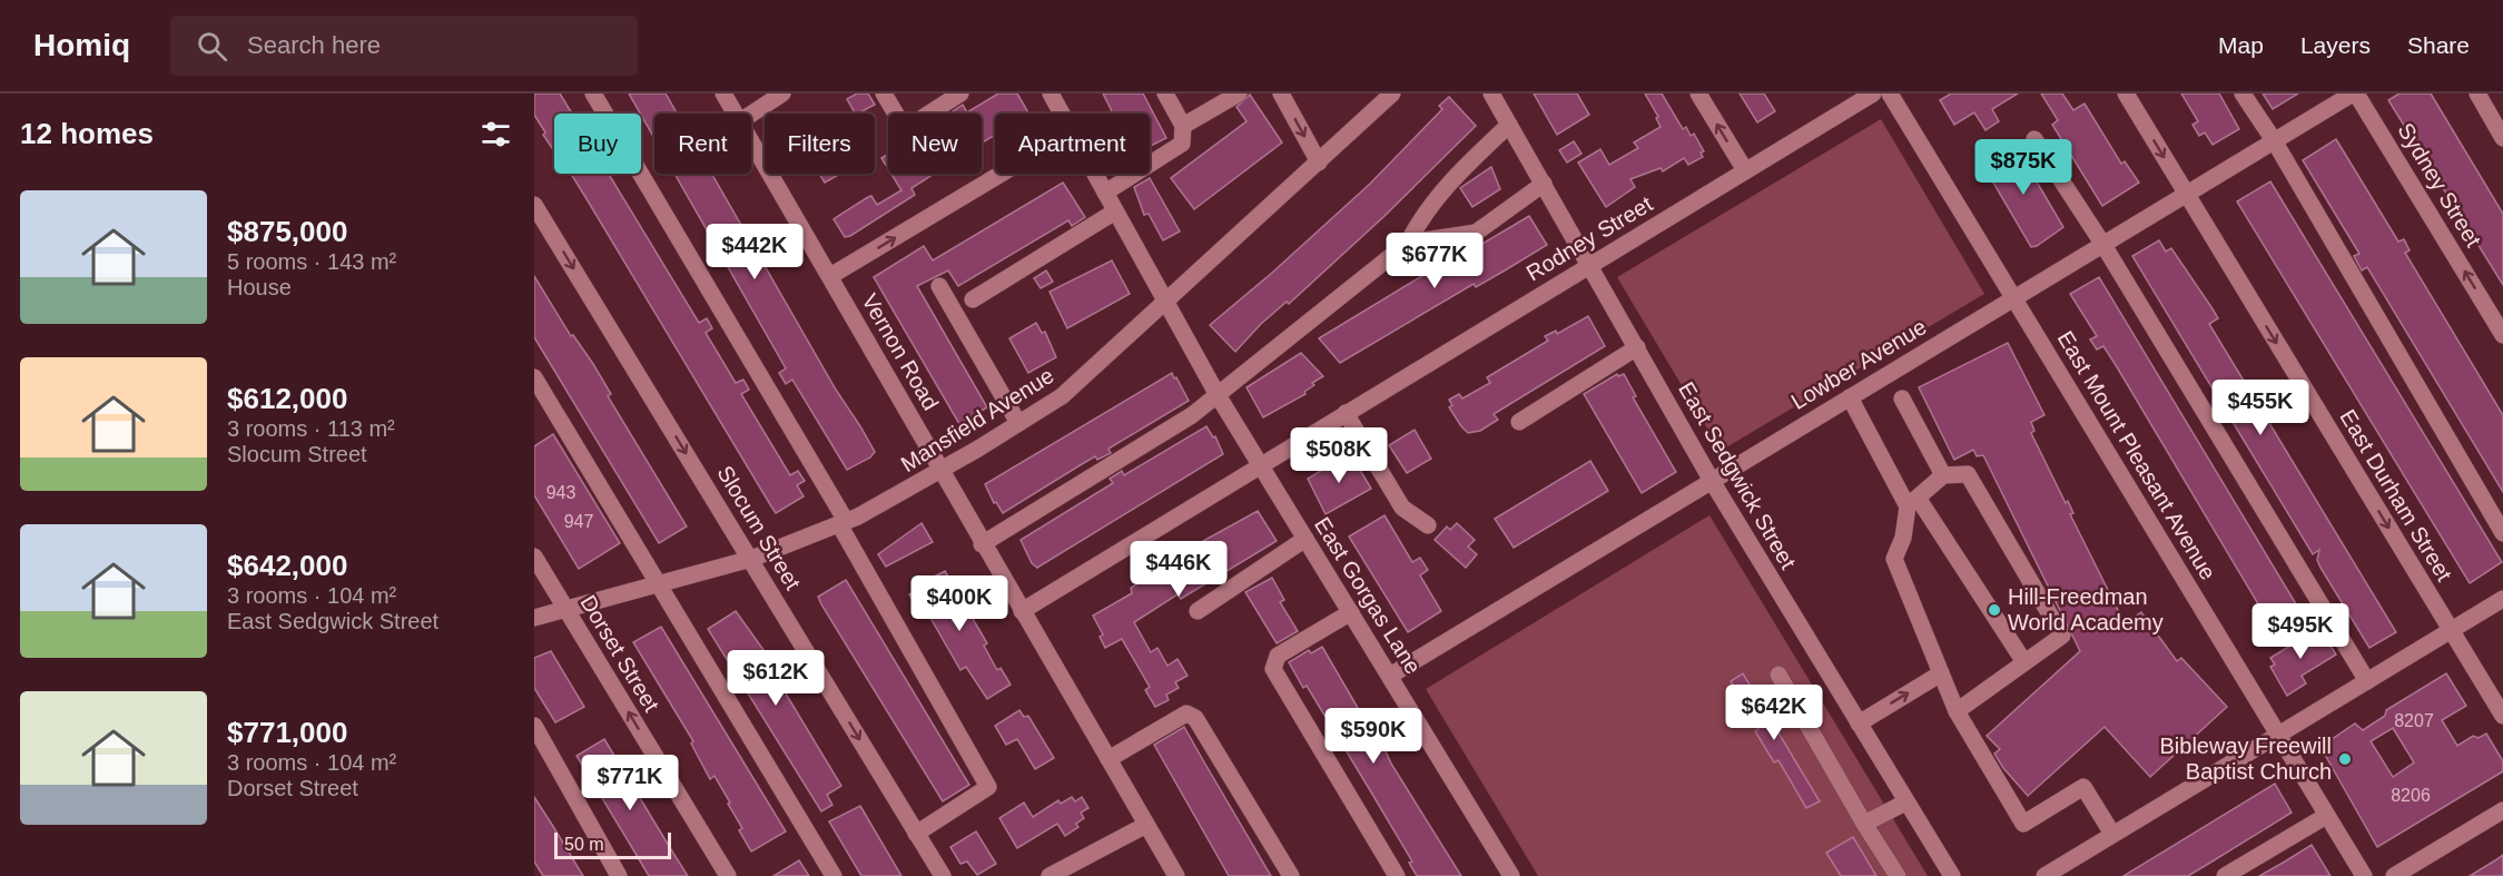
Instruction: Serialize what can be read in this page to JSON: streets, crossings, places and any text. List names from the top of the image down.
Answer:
{
  "streets": {
    "street": [
      "Sydney Street",
      "Rodney Street",
      "Vernon Road",
      "Lowber Avenue",
      "Mansfield Avenue",
      "East Mount Pleasant Avenue",
      "East Sedgwick Street",
      "East Durham Street",
      "Slocum Street",
      "East Gorgas Lane",
      "Dorset Street"
    ]
  },
  "crossings": [
    ["Sydney Street", "Lowber Avenue"],
    ["Rodney Street", "Vernon Road"],
    ["Rodney Street", "East Sedgwick Street"],
    ["Rodney Street", "East Gorgas Lane"],
    ["Vernon Road", "Mansfield Avenue"],
    ["Lowber Avenue", "East Mount Pleasant Avenue"],
    ["Lowber Avenue", "East Sedgwick Street"],
    ["Lowber Avenue", "East Durham Street"],
    ["Lowber Avenue", "East Gorgas Lane"],
    ["Mansfield Avenue", "Slocum Street"],
    ["Mansfield Avenue", "East Gorgas Lane"],
    ["Mansfield Avenue", "Dorset Street"]
  ],
  "places": ["Hill-Freedman World Academy", "Bibleway Freewill Baptist Church"],
  "house_numbers": [
    "943",
    "947",
    "8207",
    "8206"
  ],
  "scale_bar": "50 m",
  "page": {
    "header": "Homiq",
    "search": "Search here",
    "nav": ["Map", "Layers", "Share"],
    "heading": "12 homes",
    "chip": [
      "Buy",
      "Rent",
      "Filters",
      "New",
      "Apartment"
    ],
    "price": [
      "$875K",
      "$442K",
      "$677K",
      "$455K",
      "$508K",
      "$446K",
      "$400K",
      "$495K",
      "$612K",
      "$642K",
      "$590K",
      "$771K"
    ],
    "list": [
      {
        "name": "$875,000",
        "note": "5 rooms · 143 m² · House"
      },
      {
        "name": "$612,000",
        "note": "3 rooms · 113 m² · Slocum Street"
      },
      {
        "name": "$642,000",
        "note": "3 rooms · 104 m² · East Sedgwick Street"
      },
      {
        "name": "$771,000",
        "note": "3 rooms · 104 m² · Dorset Street"
      }
    ],
    "scale": "50 m"
  }
}
